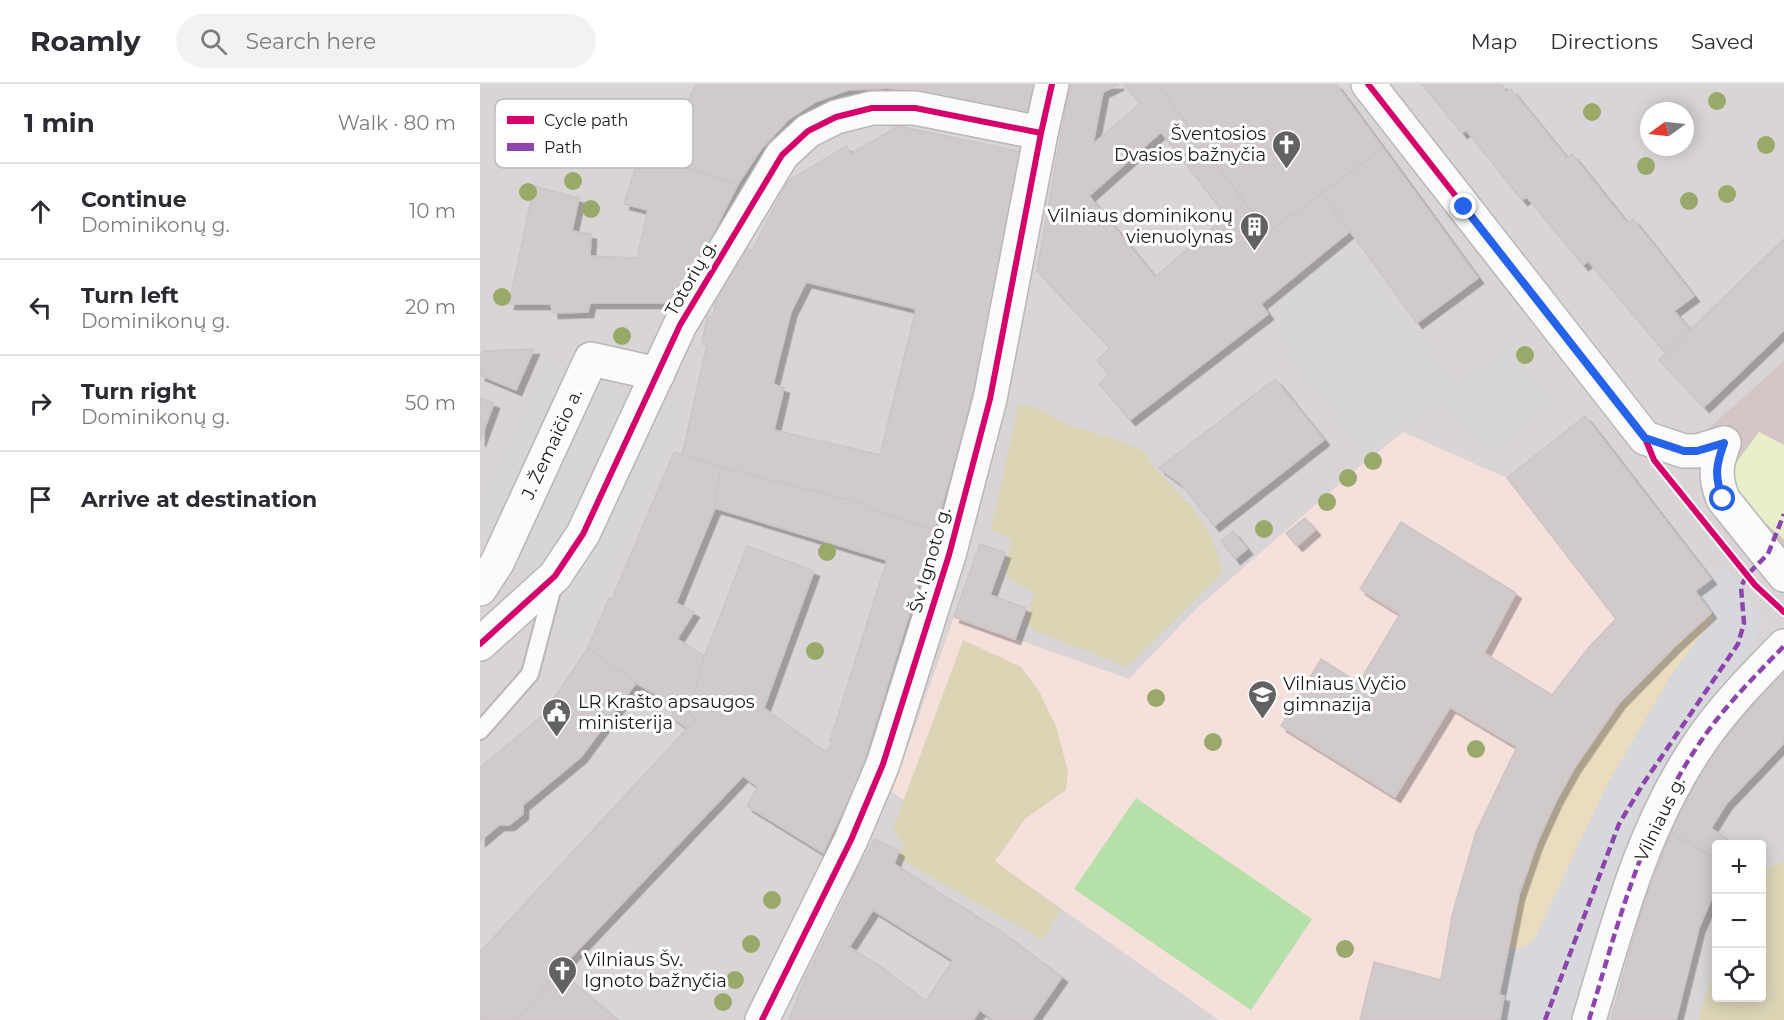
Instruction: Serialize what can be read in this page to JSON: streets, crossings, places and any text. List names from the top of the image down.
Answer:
{
  "streets": {
    "street": [
      "Totorių g.",
      "J. Žemaičio a.",
      "Šv. Ignoto g.",
      "Vilniaus g."
    ]
  },
  "crossings": [
    ["Totorių g.", "J. Žemaičio a."],
    ["Totorių g.", "Šv. Ignoto g."]
  ],
  "places": {
    "church": ["Šventosios Dvasios bažnyčia", "Vilniaus Šv. Ignoto bažnyčia"],
    "building": ["Vilniaus dominikonų vienuolynas"],
    "school or university": ["Vilniaus Vyčio gimnazija"],
    "public building": ["LR Krašto apsaugos ministerija"]
  },
  "legend": ["Cycle path", "Path"],
  "north": "left",
  "page": {
    "header": "Roamly",
    "search": "Search here",
    "nav": ["Map", "Directions", "Saved"],
    "heading": ["1 min", "Walk · 80 m"],
    "list": [
      ["Continue", "Dominikonų g.", "10 m"],
      ["Turn left", "Dominikonų g.", "20 m"],
      ["Turn right", "Dominikonų g.", "50 m"],
      "Arrive at destination"
    ],
    "map_buttons": ["+", "−"]
  }
}
